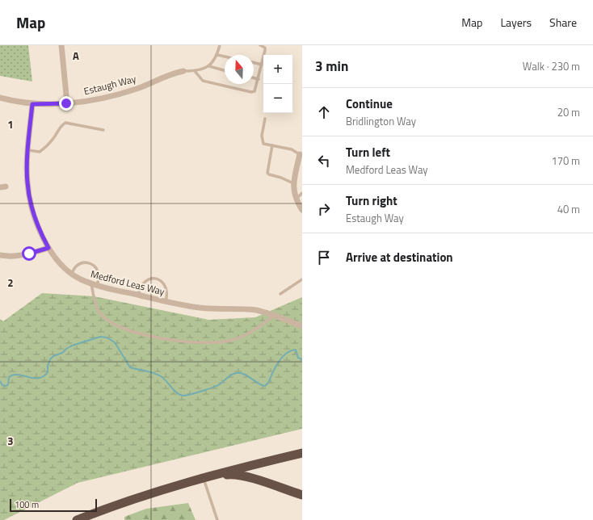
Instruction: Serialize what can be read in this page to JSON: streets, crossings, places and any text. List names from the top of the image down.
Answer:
{
  "streets": {
    "street": ["Estaugh Way", "Medford Leas Way"]
  },
  "crossings": [
    ["Estaugh Way", "Medford Leas Way"]
  ],
  "scale_bar": "100 m",
  "north": "top",
  "page": {
    "header": "Map",
    "nav": ["Map", "Layers", "Share"],
    "heading": ["3 min", "Walk · 230 m"],
    "map_buttons": ["+", "−"],
    "list": [
      ["Continue", "Bridlington Way", "20 m"],
      ["Turn left", "Medford Leas Way", "170 m"],
      ["Turn right", "Estaugh Way", "40 m"],
      "Arrive at destination"
    ],
    "scale": "100 m"
  },
  "grid": {
    "columns": ["A"],
    "rows": ["1", "2", "3"]
  }
}
